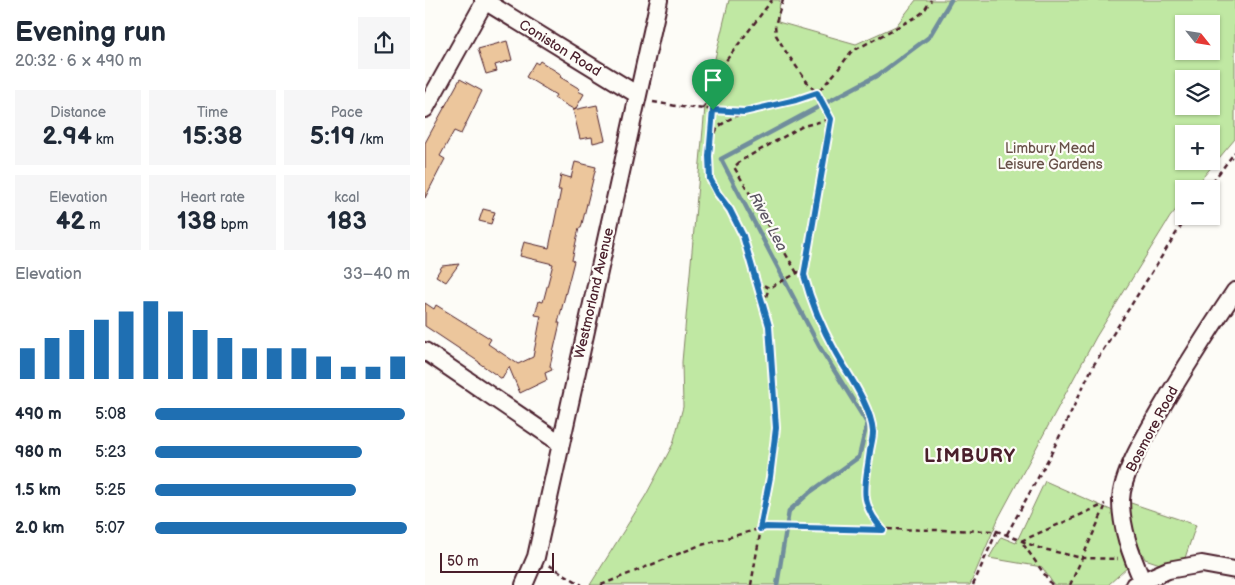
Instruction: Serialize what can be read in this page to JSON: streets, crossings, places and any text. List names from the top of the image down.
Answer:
{
  "streets": {
    "street": ["Coniston Road", "Westmorland Avenue", "Bosmore Road"]
  },
  "crossings": [
    ["Coniston Road", "Westmorland Avenue"]
  ],
  "districts": ["LIMBURY"],
  "water": ["River Lea"],
  "parks": ["Limbury Mead Leisure Gardens"],
  "scale_bar": "50 m",
  "north": "bottom right",
  "page": {
    "heading": ["Evening run", "20:32 · 6 × 490 m"],
    "map_buttons": ["+", "−"],
    "stats": [
      ["Distance", "2.94 km"],
      ["Time", "15:38"],
      ["Pace", "5:19 /km"],
      ["Elevation", "42 m"],
      ["Heart rate", "138 bpm"],
      ["kcal", "183"]
    ],
    "chart": ["Elevation", "33–40 m"],
    "list": [
      {
        "name": "490 m",
        "note": "5:08"
      },
      {
        "name": "980 m",
        "note": "5:23"
      },
      {
        "name": "1.5 km",
        "note": "5:25"
      },
      {
        "name": "2.0 km",
        "note": "5:07"
      }
    ],
    "scale": "50 m"
  }
}
